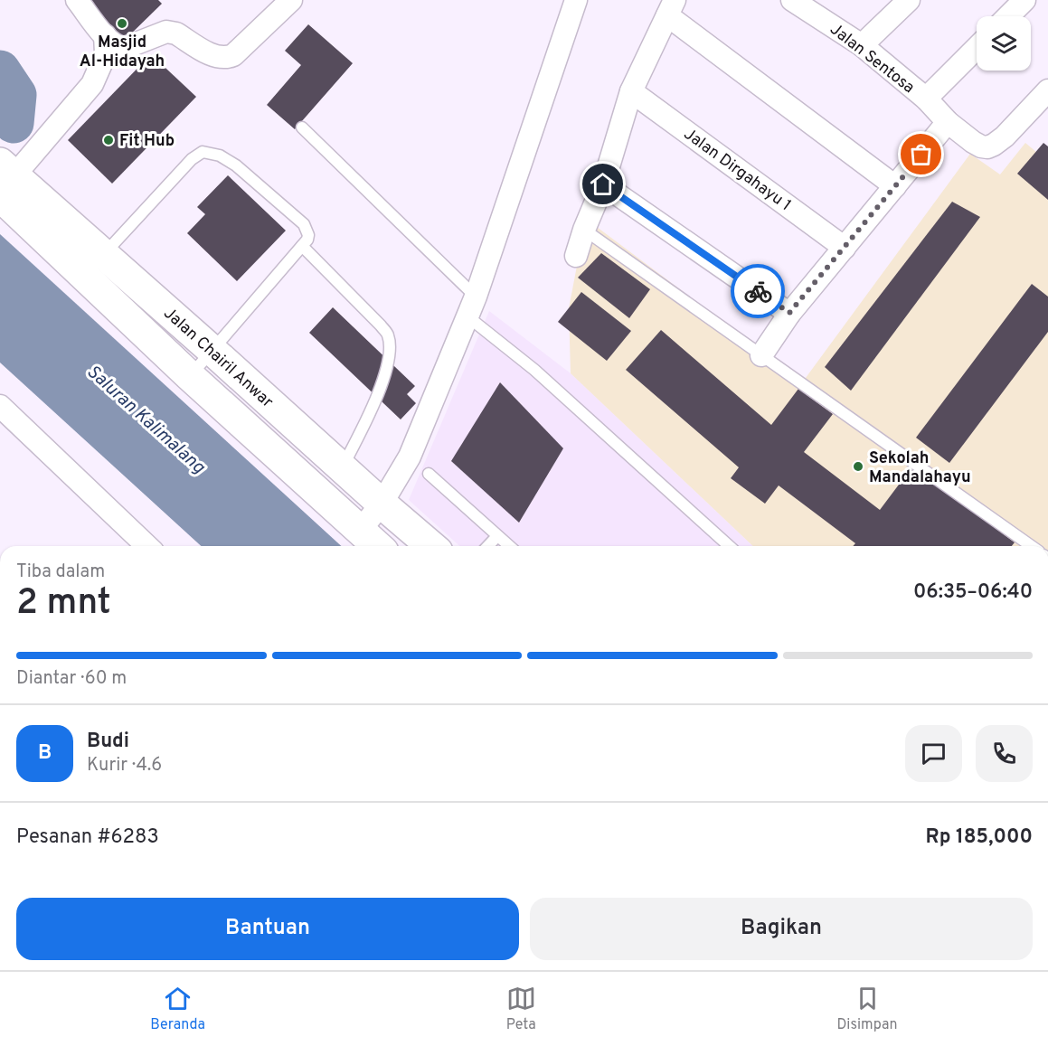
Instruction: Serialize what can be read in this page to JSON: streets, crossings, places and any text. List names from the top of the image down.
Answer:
{
  "streets": {
    "main road": ["Jalan Chairil Anwar"],
    "street": ["Jalan Sentosa", "Jalan Dirgahayu 1"]
  },
  "water": ["Saluran Kalimalang"],
  "places": ["Masjid Al-Hidayah", "Fit Hub", "Sekolah Mandalahayu"],
  "page": {
    "heading": ["2 mnt", "Tiba dalam", "06:35–06:40"],
    "panel": [
      "Budi",
      "Kurir · 4.6",
      "Pesanan #6283",
      "Rp 185,000"
    ],
    "bar": "Diantar · 60 m",
    "round": "B",
    "buttons": ["Bantuan", "Bagikan"],
    "tabs": ["Beranda", "Peta", "Disimpan"]
  }
}
